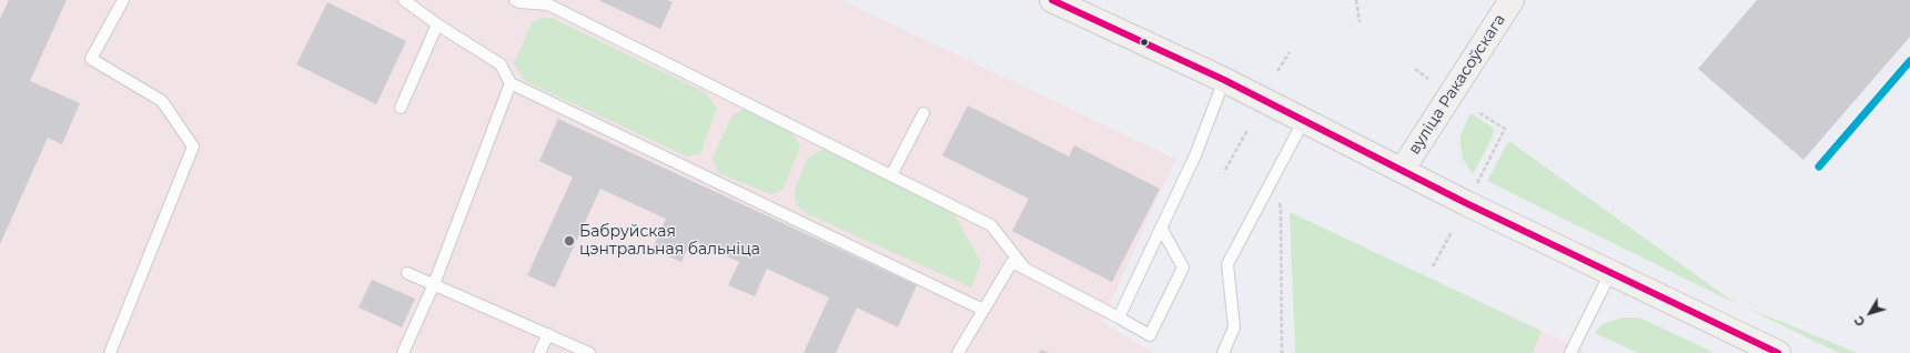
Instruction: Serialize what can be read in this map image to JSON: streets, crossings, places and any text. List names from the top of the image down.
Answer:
{
  "streets": {
    "main road": ["вуліца Ракасоўскага"]
  },
  "places": ["Бабруйская цэнтральная бальніца"],
  "north": "bottom left"
}
